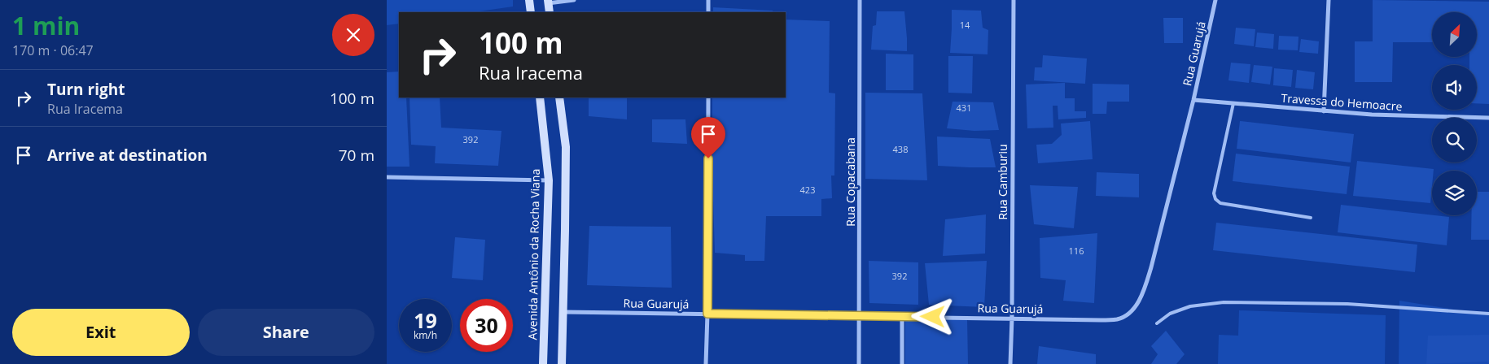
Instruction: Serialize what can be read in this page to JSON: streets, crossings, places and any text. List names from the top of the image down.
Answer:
{
  "streets": {
    "main road": ["Avenida Antônio da Rocha Viana"],
    "street": [
      "Rua Guarujá",
      "Travessa do Hemoacre",
      "Rua Copacabana",
      "Rua Camburiu"
    ]
  },
  "crossings": [
    ["Rua Guarujá", "Travessa do Hemoacre"],
    ["Rua Guarujá", "Rua Copacabana"],
    ["Rua Guarujá", "Rua Camburiu"]
  ],
  "house_numbers": [
    "14",
    "431",
    "392",
    "438",
    "423",
    "116",
    "392"
  ],
  "north": "top right",
  "page": {
    "heading": ["1 min", "170 m · 06:47"],
    "turn": ["100 m", "Rua Iracema"],
    "list": [
      {
        "name": "Turn right",
        "note": "Rua Iracema",
        "value": "100 m"
      },
      {
        "name": "Arrive at destination",
        "value": "70 m"
      }
    ],
    "speed": "19 km/h",
    "limit": "30",
    "buttons": ["Exit", "Share"]
  }
}
